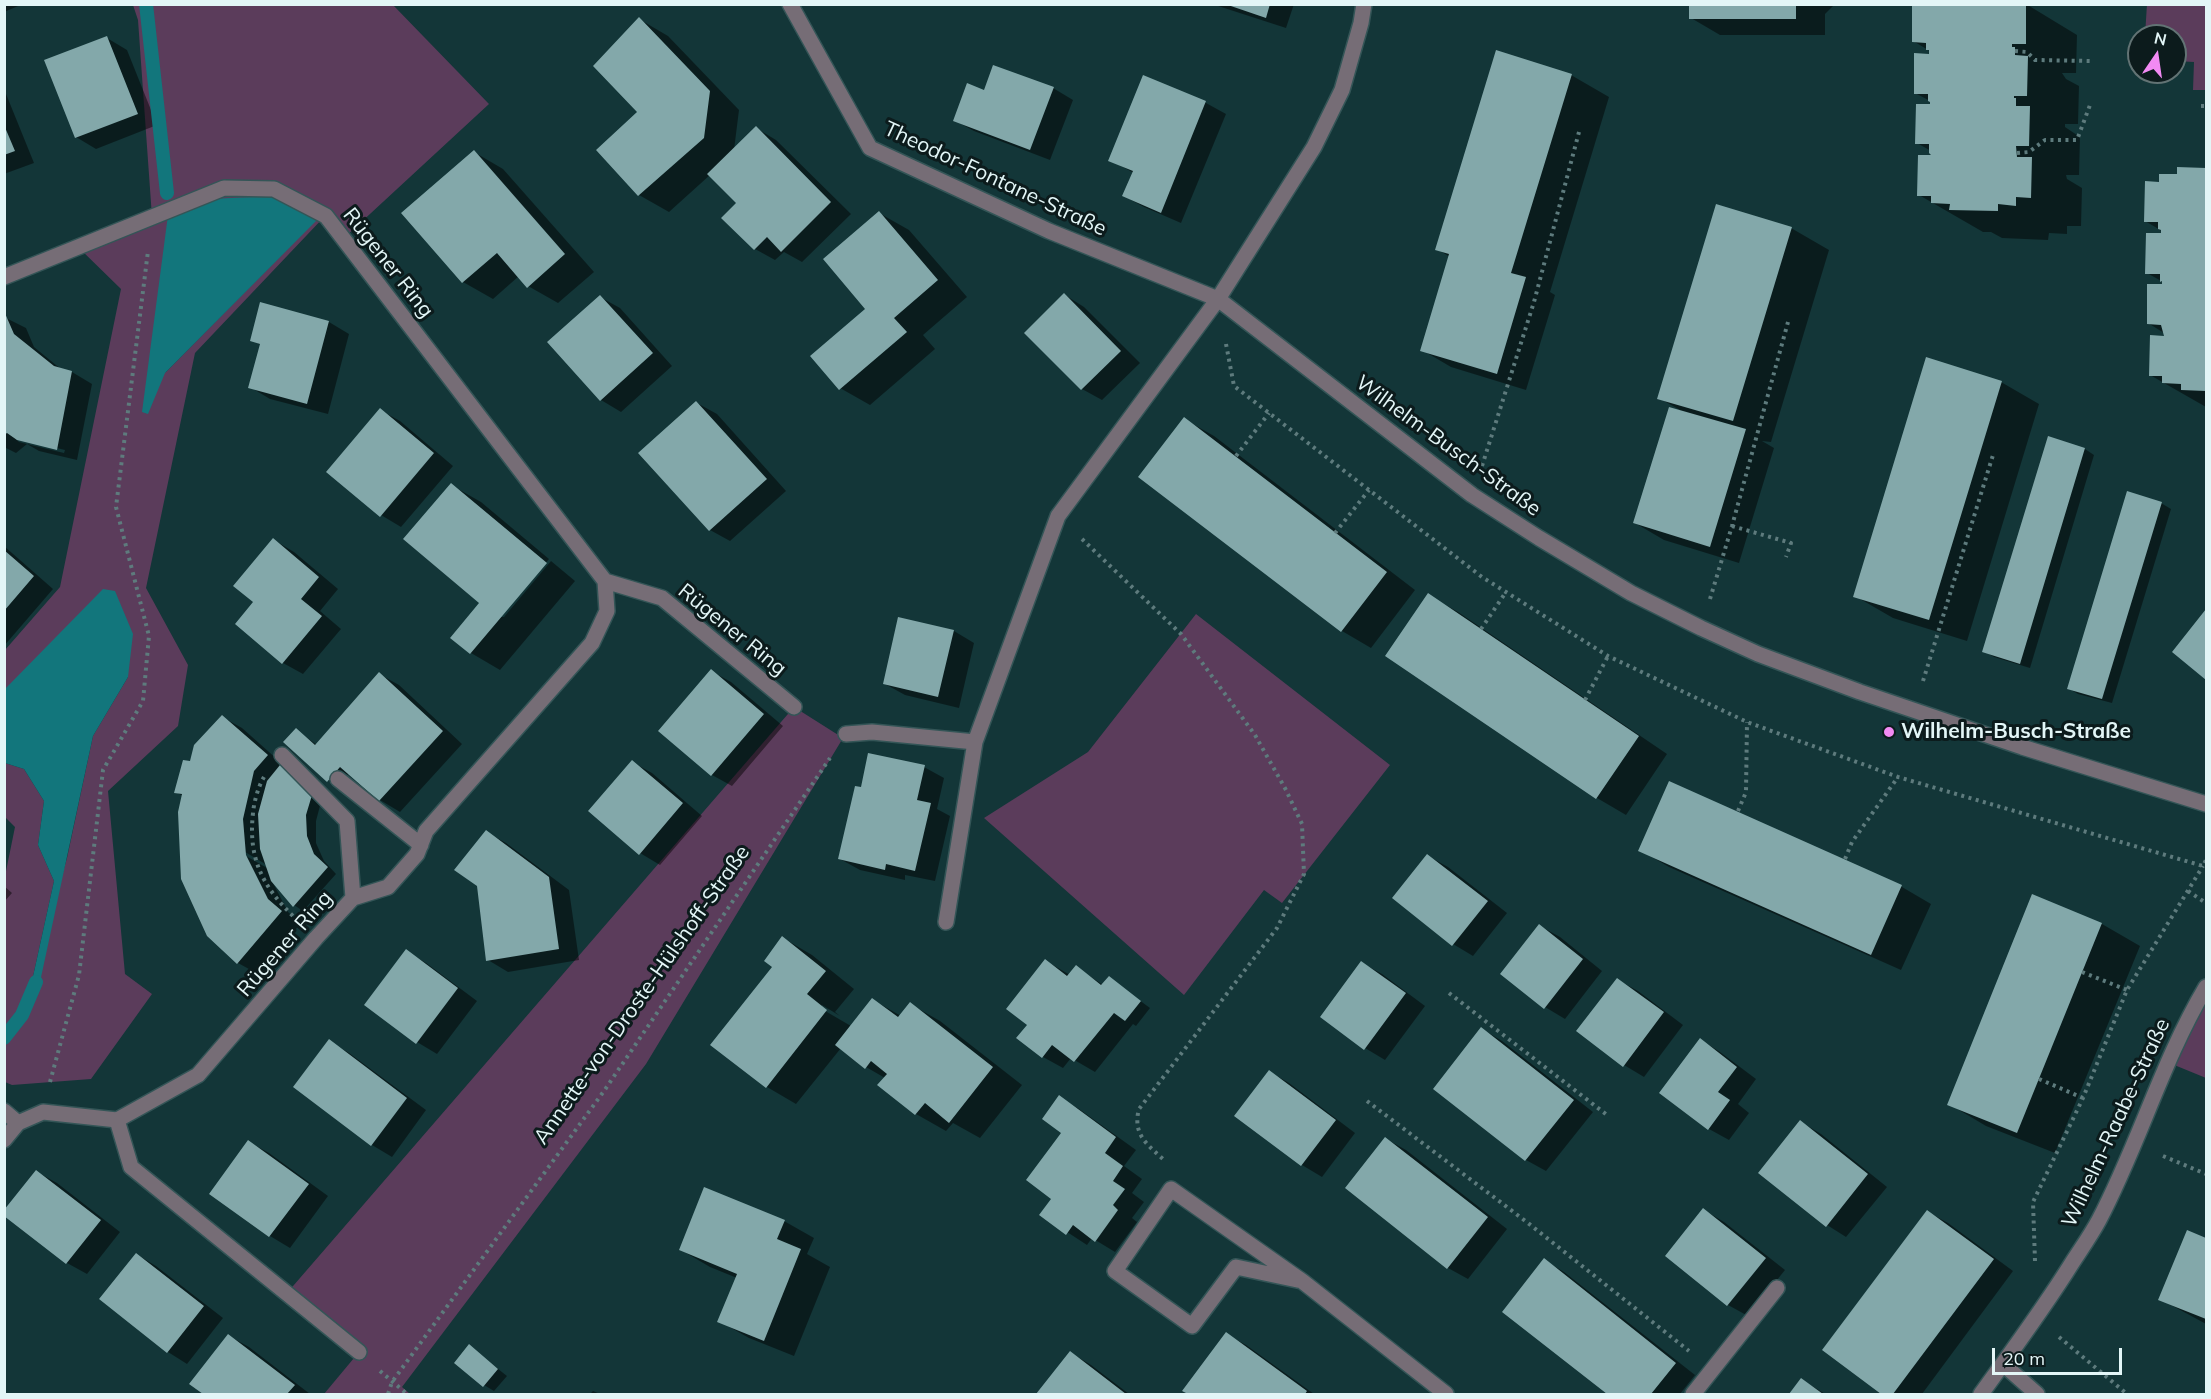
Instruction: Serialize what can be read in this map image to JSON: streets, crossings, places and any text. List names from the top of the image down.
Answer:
{
  "streets": {
    "street": [
      "Theodor-Fontane-Straße",
      "Rügener Ring",
      "Wilhelm-Busch-Straße",
      "Wilhelm-Raabe-Straße"
    ],
    "path": ["Annette-von-Droste-Hülshoff-Straße"]
  },
  "crossings": [
    ["Theodor-Fontane-Straße", "Wilhelm-Busch-Straße"]
  ],
  "places": ["Wilhelm-Busch-Straße"],
  "scale_bar": "20 m",
  "north": "top"
}
